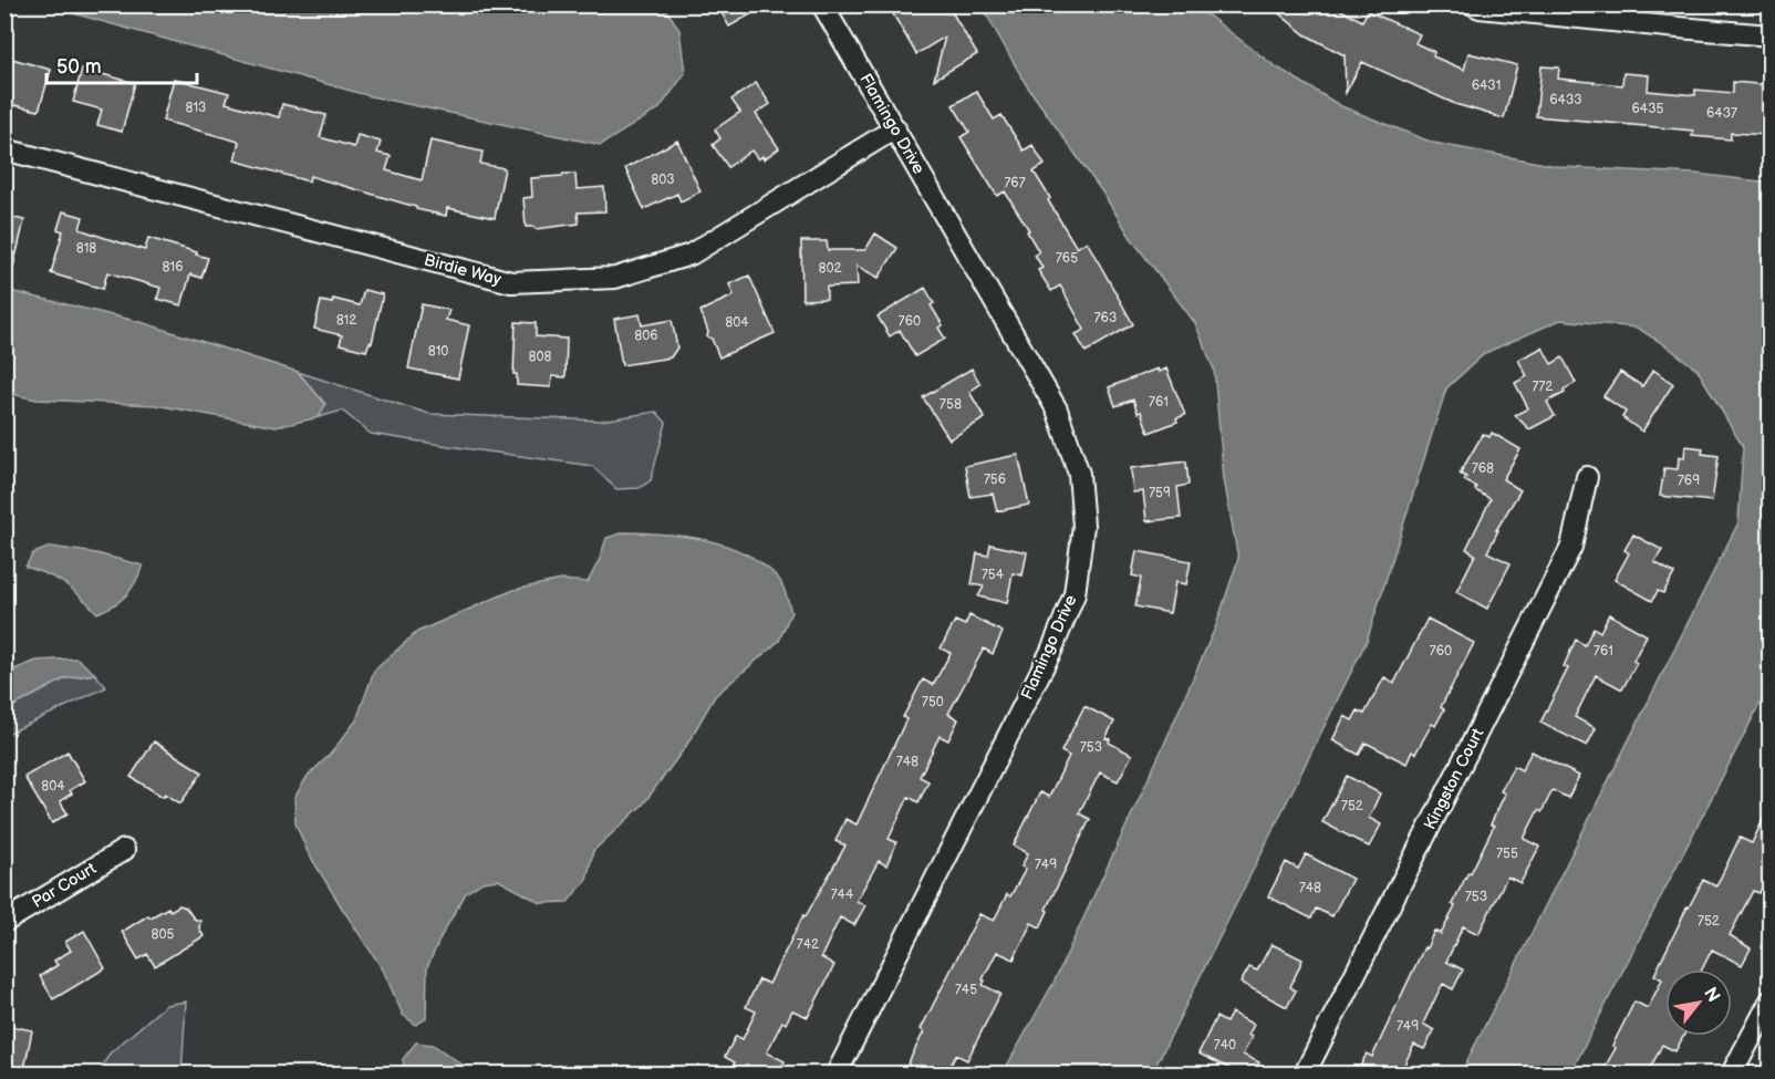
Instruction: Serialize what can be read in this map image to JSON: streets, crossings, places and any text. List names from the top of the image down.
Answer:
{
  "streets": {
    "street": [
      "Flamingo Drive",
      "Birdie Way",
      "Kingston Court",
      "Par Court"
    ]
  },
  "crossings": [
    ["Flamingo Drive", "Birdie Way"]
  ],
  "house_numbers": [
    "6431",
    "6433",
    "813",
    "6435",
    "6437",
    "803",
    "767",
    "818",
    "765",
    "816",
    "802",
    "763",
    "812",
    "760",
    "804",
    "806",
    "810",
    "808",
    "772",
    "761",
    "758",
    "768",
    "756",
    "769",
    "759",
    "754",
    "760",
    "761",
    "750",
    "753",
    "748",
    "804",
    "752",
    "755",
    "749",
    "748",
    "744",
    "753",
    "752",
    "805",
    "742",
    "745",
    "749",
    "740"
  ],
  "scale_bar": "50 m",
  "north": "top right"
}
